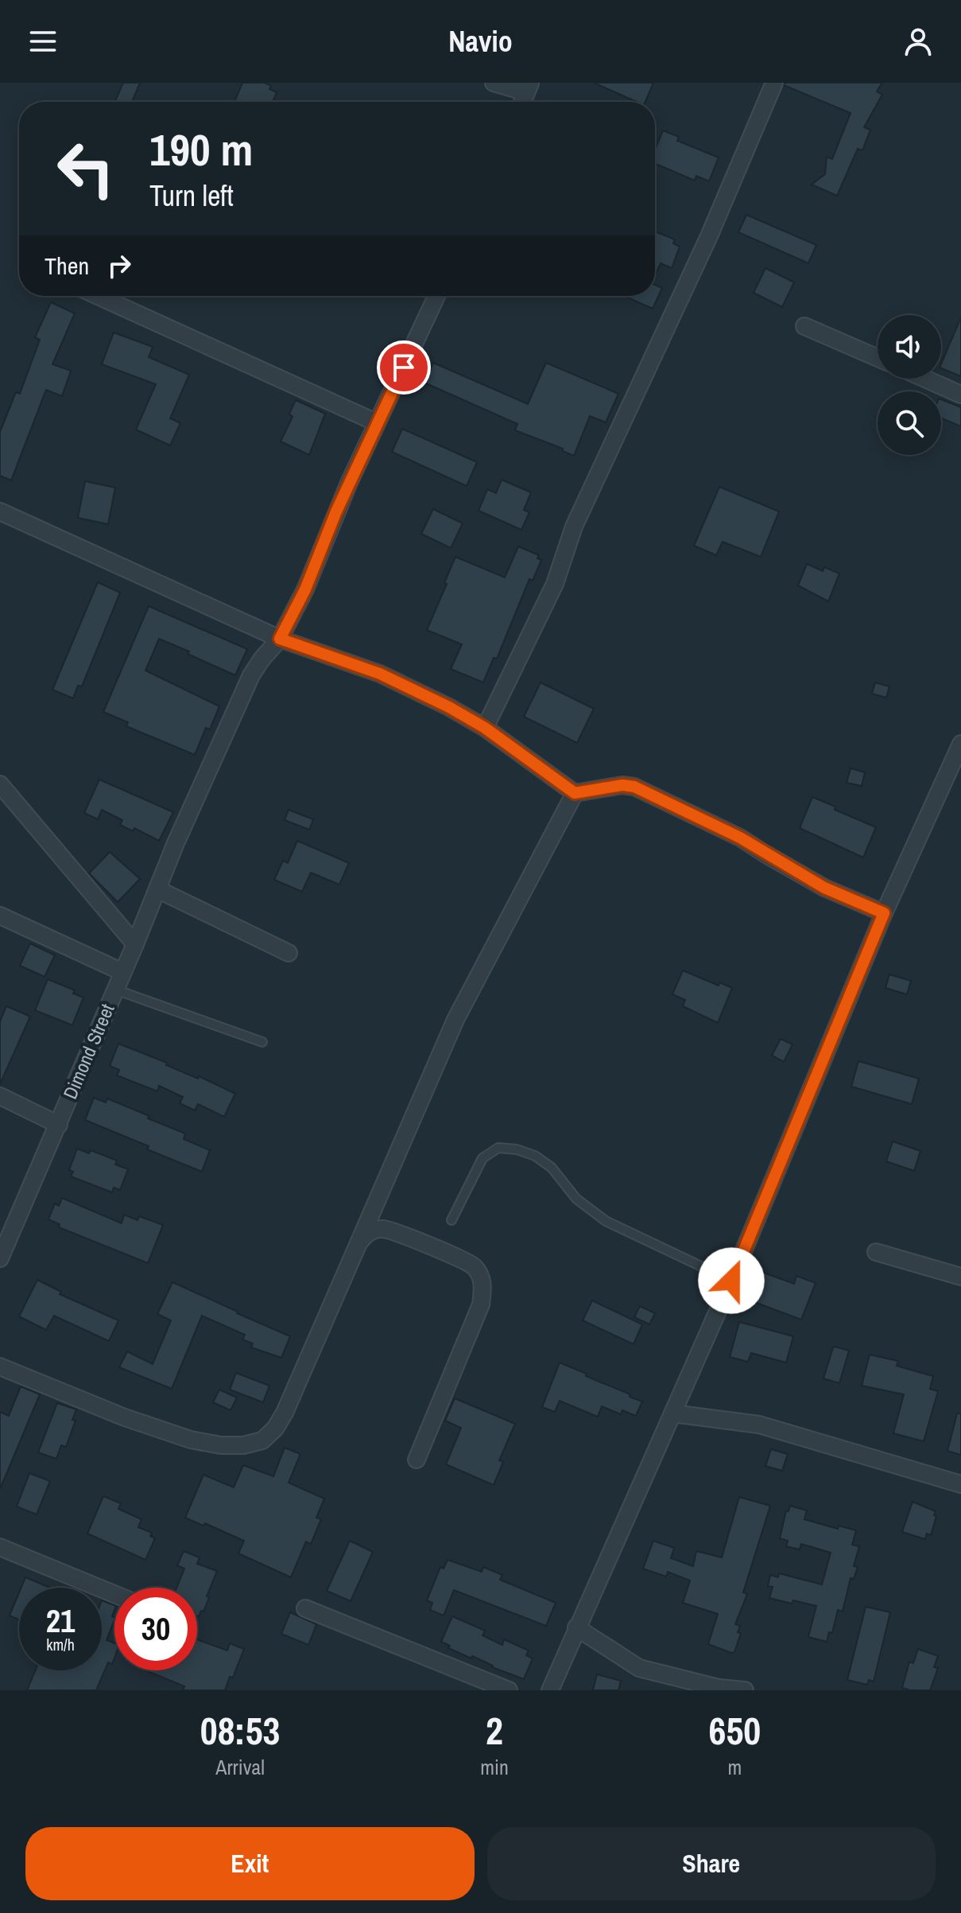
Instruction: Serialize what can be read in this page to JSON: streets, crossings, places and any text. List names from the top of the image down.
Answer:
{
  "streets": {
    "street": ["Dimond Street"]
  },
  "page": {
    "header": "Navio",
    "turn": ["190 m", "Turn left"],
    "then": "Then",
    "speed": "21 km/h",
    "limit": "30",
    "eta": [
      "08:53",
      "Arrival",
      "2",
      "min",
      "650",
      "m"
    ],
    "buttons": ["Exit", "Share"]
  }
}
